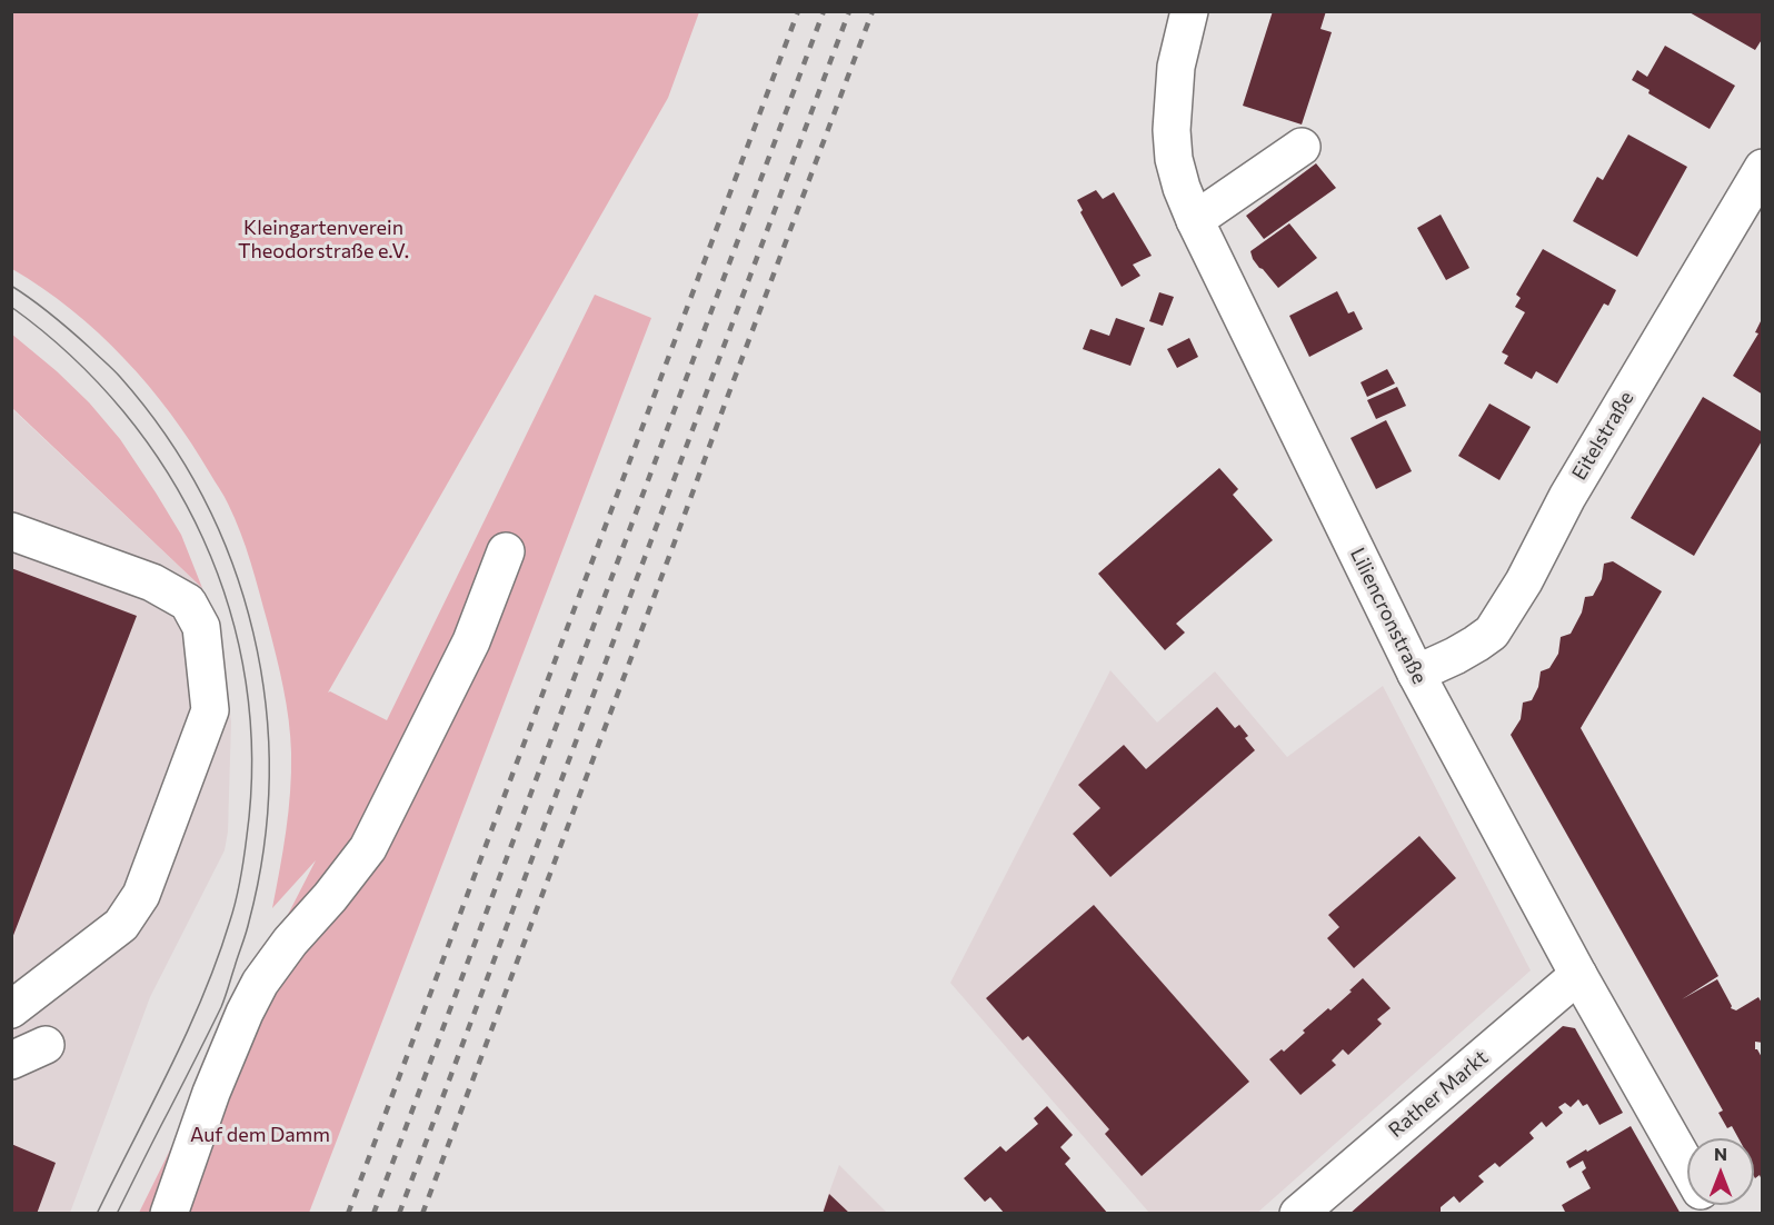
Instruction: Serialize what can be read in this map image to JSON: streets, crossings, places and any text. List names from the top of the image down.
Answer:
{
  "streets": {
    "main road": ["Eitelstraße", "Liliencronstraße", "Rather Markt"]
  },
  "crossings": [
    ["Eitelstraße", "Liliencronstraße"],
    ["Liliencronstraße", "Rather Markt"]
  ],
  "parks": ["Kleingartenverein Theodorstraße e.V.", "Auf dem Damm"],
  "north": "top"
}
